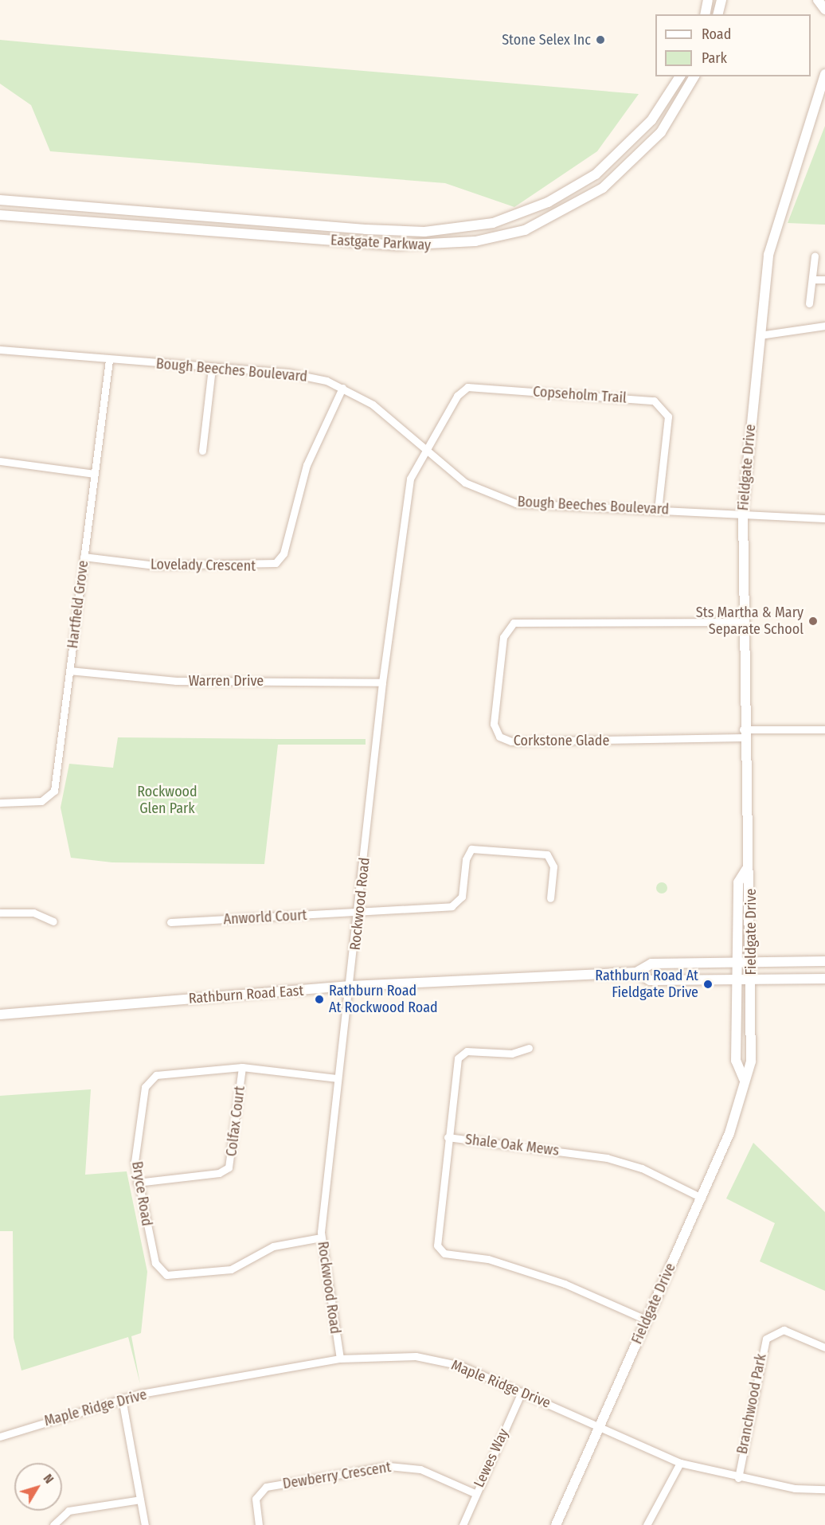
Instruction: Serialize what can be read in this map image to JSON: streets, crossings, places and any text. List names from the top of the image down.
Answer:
{
  "streets": {
    "street": [
      "Eastgate Parkway",
      "Bough Beeches Boulevard",
      "Copseholm Trail",
      "Fieldgate Drive",
      "Lovelady Crescent",
      "Hartfield Grove",
      "Warren Drive",
      "Corkstone Glade",
      "Rockwood Road",
      "Anworld Court",
      "Rathburn Road East",
      "Colfax Court",
      "Shale Oak Mews",
      "Bryce Road",
      "Maple Ridge Drive",
      "Branchwood Park",
      "Lewes Way",
      "Dewberry Crescent"
    ]
  },
  "crossings": [
    ["Bough Beeches Boulevard", "Copseholm Trail"],
    ["Bough Beeches Boulevard", "Fieldgate Drive"],
    ["Bough Beeches Boulevard", "Lovelady Crescent"],
    ["Bough Beeches Boulevard", "Hartfield Grove"],
    ["Bough Beeches Boulevard", "Rockwood Road"],
    ["Copseholm Trail", "Rockwood Road"],
    ["Fieldgate Drive", "Corkstone Glade"],
    ["Fieldgate Drive", "Rathburn Road East"],
    ["Fieldgate Drive", "Shale Oak Mews"],
    ["Fieldgate Drive", "Maple Ridge Drive"],
    ["Lovelady Crescent", "Hartfield Grove"],
    ["Hartfield Grove", "Warren Drive"],
    ["Warren Drive", "Rockwood Road"],
    ["Rockwood Road", "Anworld Court"],
    ["Rockwood Road", "Rathburn Road East"],
    ["Rockwood Road", "Bryce Road"],
    ["Rockwood Road", "Maple Ridge Drive"],
    ["Colfax Court", "Bryce Road"],
    ["Maple Ridge Drive", "Branchwood Park"],
    ["Maple Ridge Drive", "Lewes Way"],
    ["Lewes Way", "Dewberry Crescent"]
  ],
  "parks": ["Rockwood Glen Park"],
  "places": [
    "Stone Selex Inc",
    "Sts Martha & Mary Separate School",
    "Rathburn Road At Fieldgate Drive",
    "Rathburn Road At Rockwood Road"
  ],
  "legend": ["Road", "Park"],
  "north": "top right"
}
